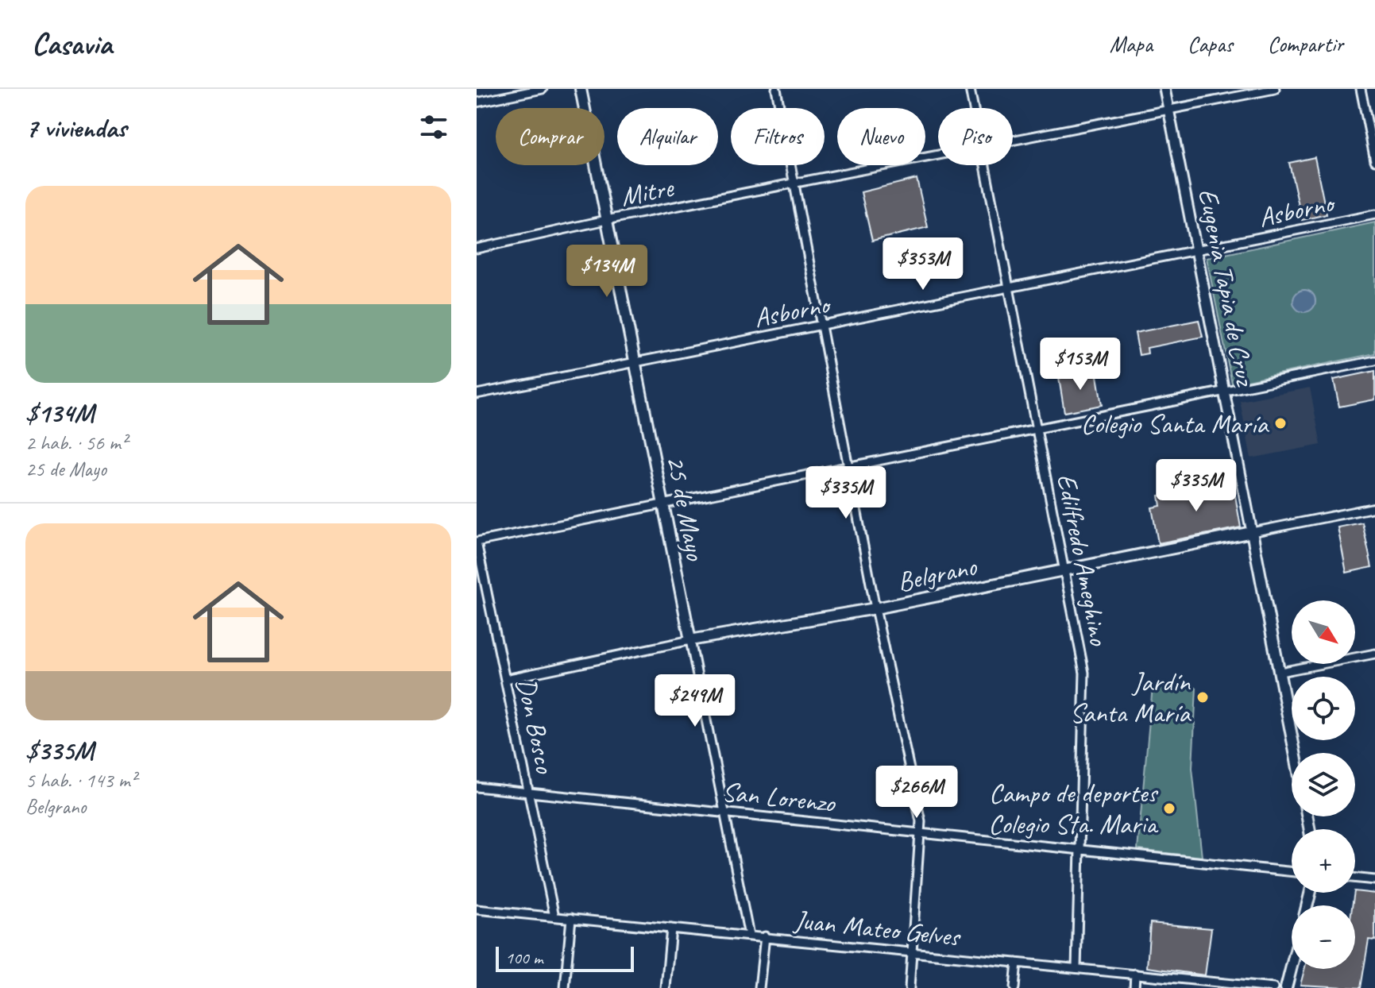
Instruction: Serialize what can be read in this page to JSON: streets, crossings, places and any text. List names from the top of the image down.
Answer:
{
  "streets": {
    "main road": ["Eugenia Tapia de Cruz", "25 de Mayo", "Belgrano"],
    "street": [
      "Mitre",
      "Asborno",
      "Edilfredo Ameghino",
      "Don Bosco",
      "San Lorenzo",
      "Juan Mateo Gelves"
    ]
  },
  "crossings": [
    ["Mitre", "Eugenia Tapia de Cruz"],
    ["Mitre", "25 de Mayo"],
    ["Asborno", "Eugenia Tapia de Cruz"],
    ["Asborno", "25 de Mayo"],
    ["Asborno", "Edilfredo Ameghino"],
    ["Eugenia Tapia de Cruz", "Belgrano"],
    ["25 de Mayo", "Belgrano"],
    ["25 de Mayo", "San Lorenzo"],
    ["25 de Mayo", "Juan Mateo Gelves"],
    ["Edilfredo Ameghino", "Belgrano"],
    ["Edilfredo Ameghino", "San Lorenzo"],
    ["Edilfredo Ameghino", "Juan Mateo Gelves"],
    ["Belgrano", "Don Bosco"],
    ["Don Bosco", "San Lorenzo"],
    ["Don Bosco", "Juan Mateo Gelves"]
  ],
  "places": ["Colegio Santa María", "Jardín Santa María", "Campo de deportes Colegio Sta. Maria"],
  "scale_bar": "100 m",
  "north": "bottom right",
  "page": {
    "header": "Casavia",
    "nav": ["Mapa", "Capas", "Compartir"],
    "heading": "7 viviendas",
    "chip": [
      "Comprar",
      "Alquilar",
      "Filtros",
      "Nuevo",
      "Piso"
    ],
    "list": [
      {
        "name": "$134M",
        "note": "2 hab. · 56 m² · 25 de Mayo"
      },
      {
        "name": "$335M",
        "note": "5 hab. · 143 m² · Belgrano"
      }
    ],
    "price": [
      "$353M",
      "$134M",
      "$153M",
      "$335M",
      "$335M",
      "$249M",
      "$266M"
    ],
    "map_buttons": ["+", "−"],
    "scale": "100 m"
  }
}
